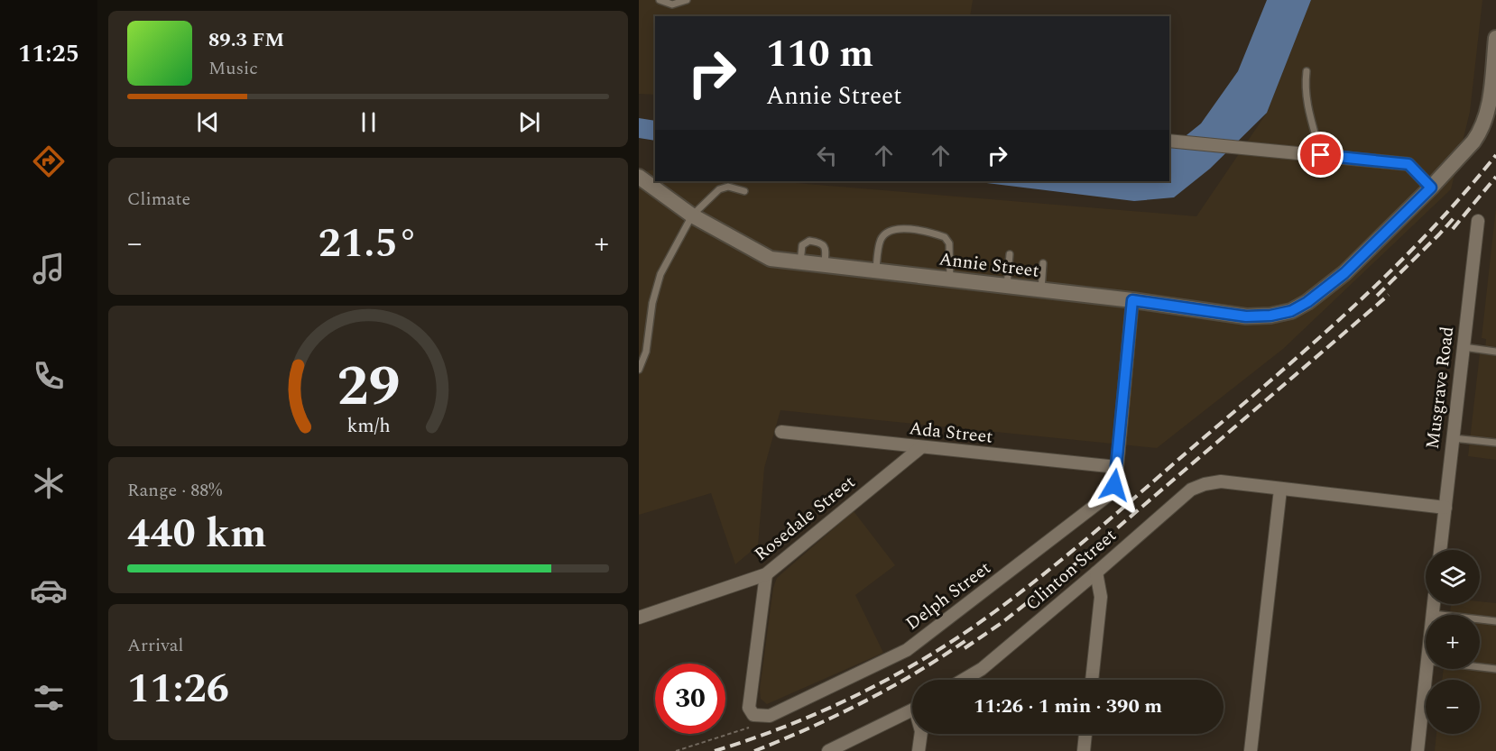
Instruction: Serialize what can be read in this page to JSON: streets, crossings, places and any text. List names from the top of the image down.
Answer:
{
  "streets": {
    "street": [
      "Annie Street",
      "Musgrave Road",
      "Ada Street",
      "Rosedale Street",
      "Clinton Street",
      "Delph Street"
    ]
  },
  "crossings": [
    ["Annie Street", "Delph Street"],
    ["Musgrave Road", "Clinton Street"],
    ["Ada Street", "Rosedale Street"],
    ["Ada Street", "Delph Street"],
    ["Rosedale Street", "Delph Street"]
  ],
  "page": {
    "tabs": "11:25",
    "turn": ["110 m", "Annie Street"],
    "song": ["89.3 FM", "Music"],
    "tile": [
      "Climate",
      ["Range · 88%", "440 km"],
      ["Arrival", "11:26"]
    ],
    "heat": ["−", "21.5°", "+"],
    "map_buttons": ["+", "−"],
    "limit": "30",
    "trip": "11:26 · 1 min · 390 m",
    "gauge": ["29", "km/h"]
  }
}
